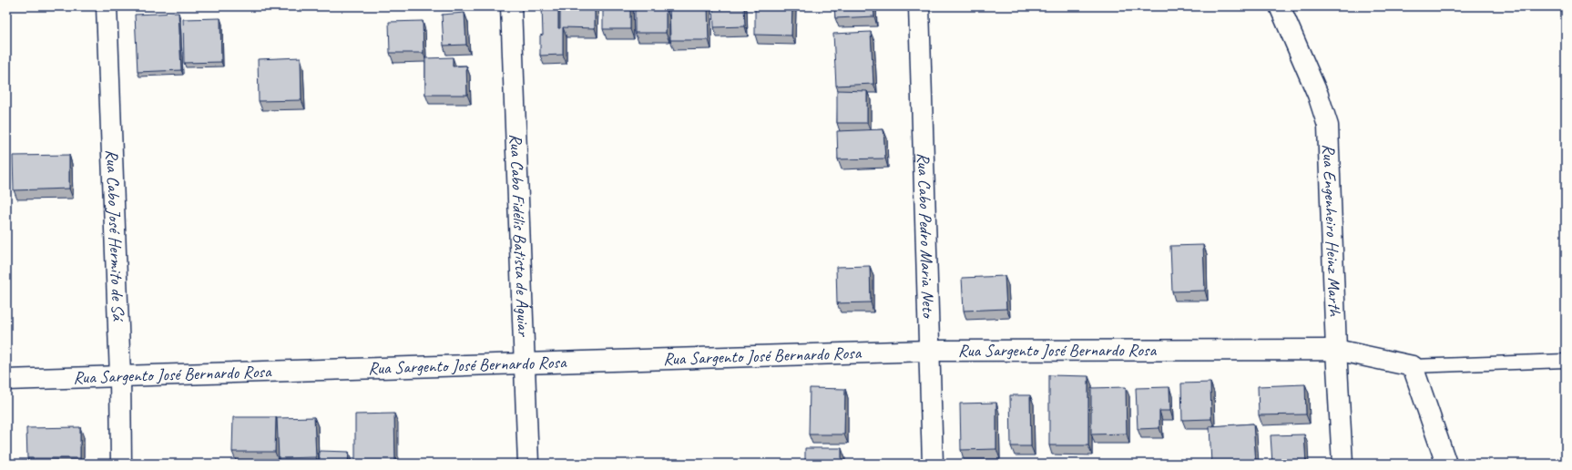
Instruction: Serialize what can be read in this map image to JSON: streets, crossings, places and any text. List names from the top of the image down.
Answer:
{
  "streets": {
    "street": [
      "Rua Engenheiro Heinz Marth",
      "Rua Cabo José Hermito de Sá",
      "Rua Cabo Fidélis Batista de Águiar",
      "Rua Cabo Pedro Maria Neto",
      "Rua Sargento José Bernardo Rosa"
    ]
  },
  "crossings": [
    ["Rua Engenheiro Heinz Marth", "Rua Sargento José Bernardo Rosa"],
    ["Rua Cabo José Hermito de Sá", "Rua Sargento José Bernardo Rosa"],
    ["Rua Cabo Fidélis Batista de Águiar", "Rua Sargento José Bernardo Rosa"],
    ["Rua Cabo Pedro Maria Neto", "Rua Sargento José Bernardo Rosa"]
  ]
}
